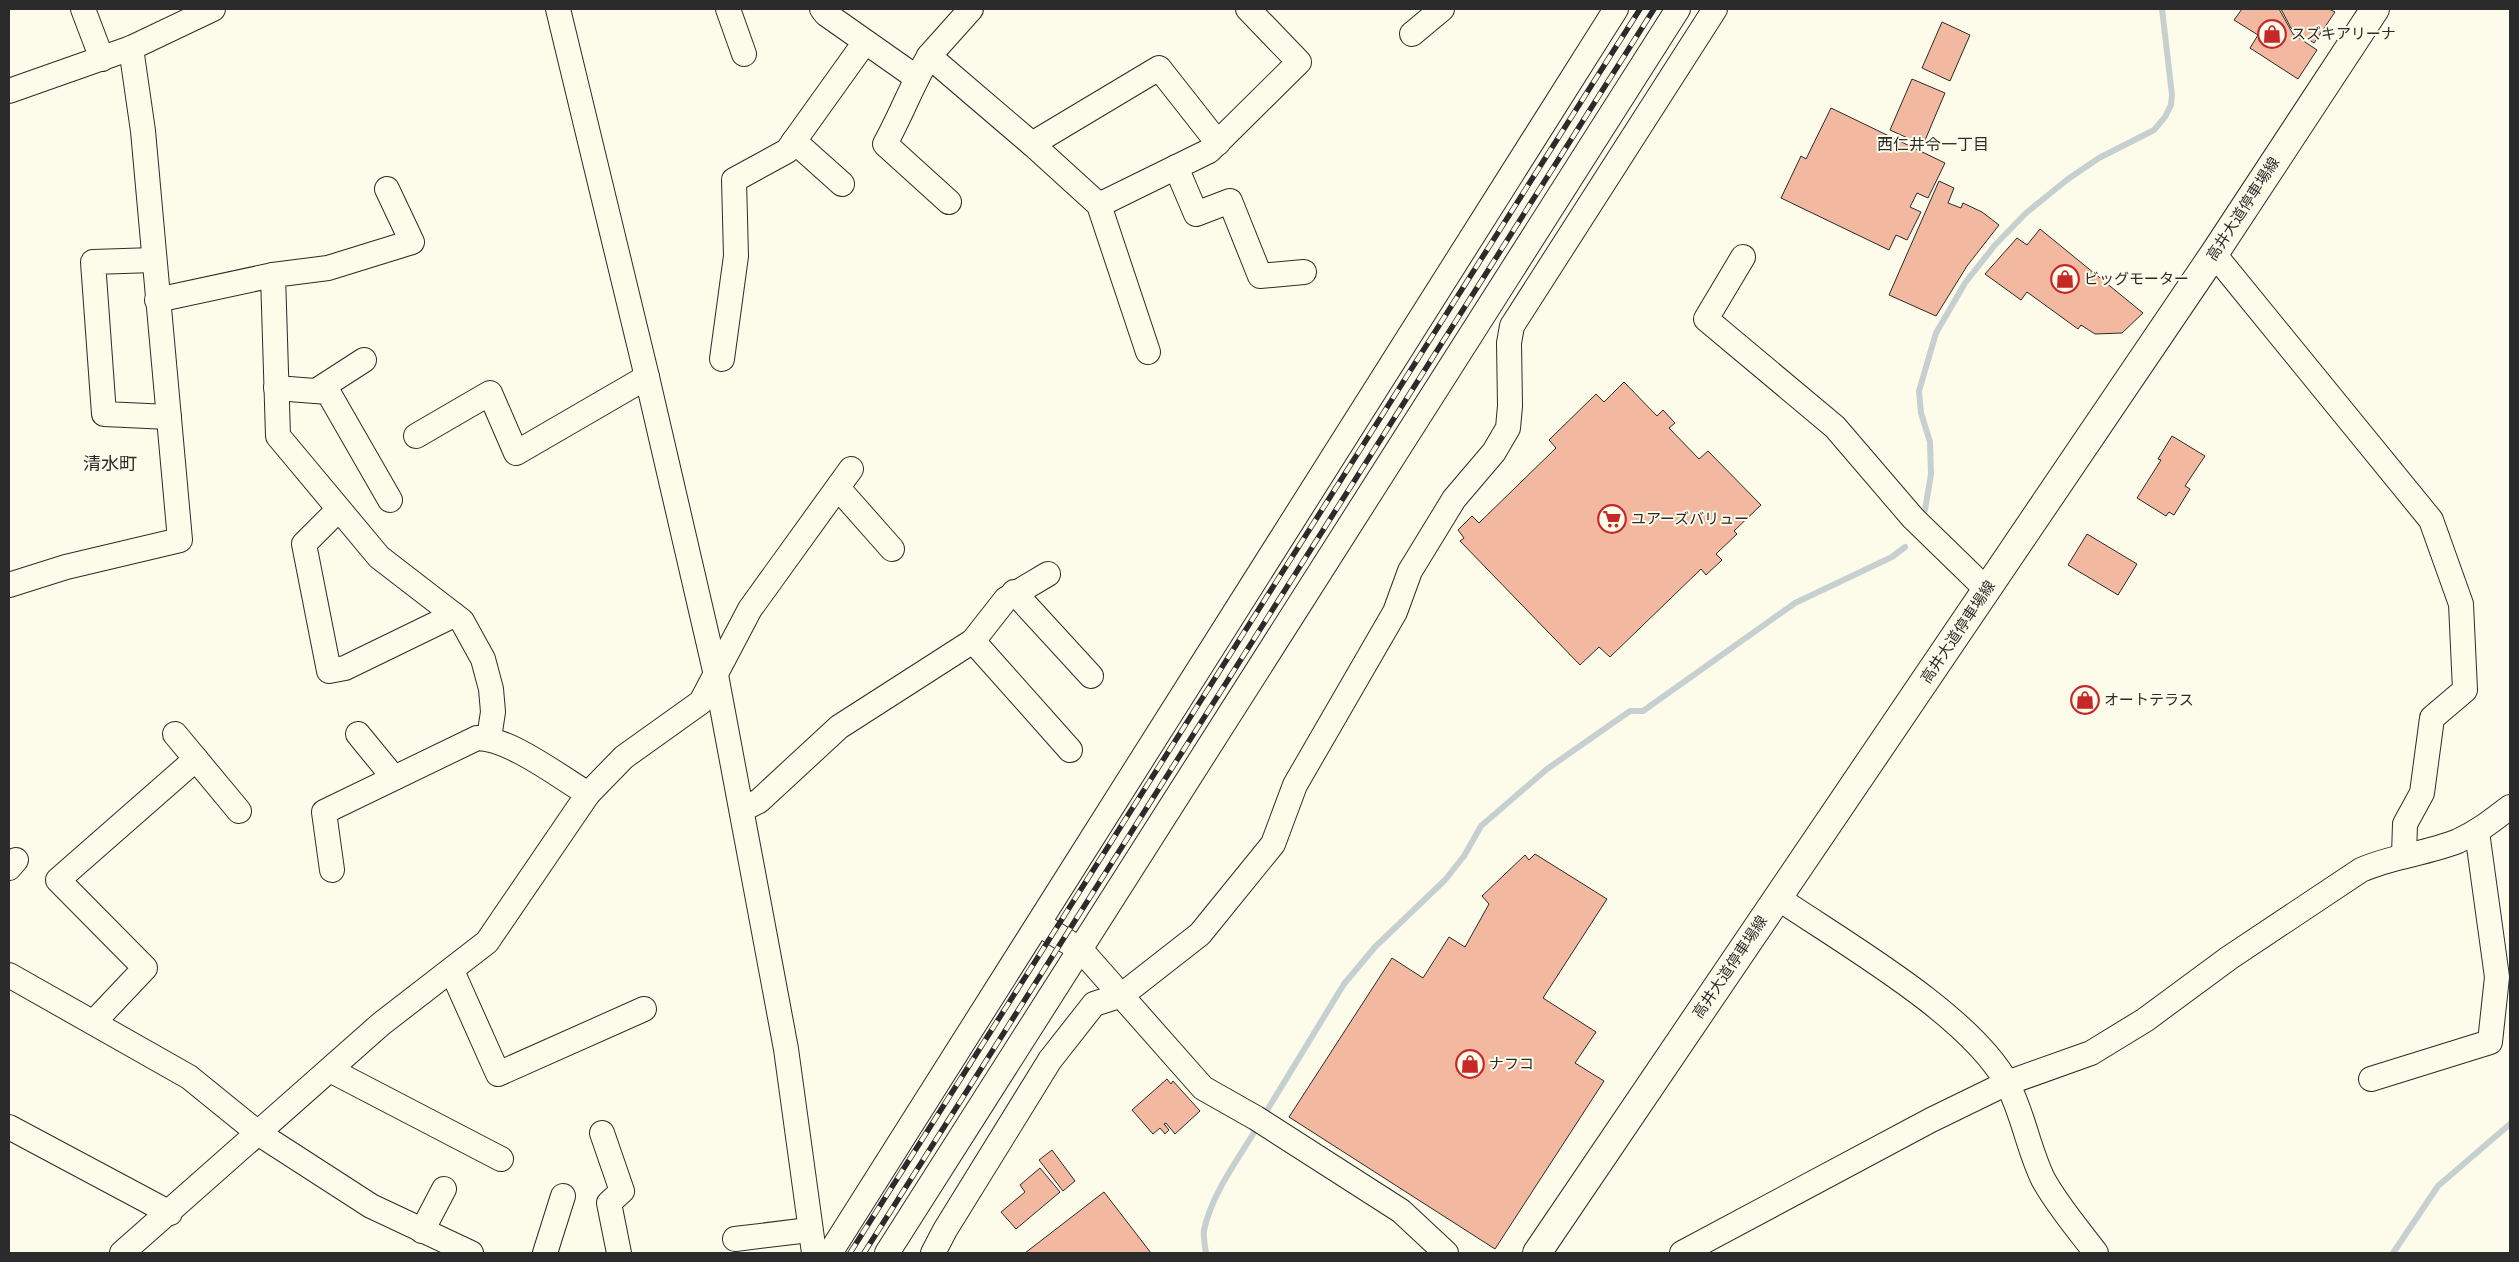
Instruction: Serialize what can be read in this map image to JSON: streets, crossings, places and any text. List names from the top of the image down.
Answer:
{
  "streets": {
    "main road": ["高井大道停車場線"]
  },
  "districts": ["西仁井令一丁目", "清水町"],
  "places": {
    "shop": [
      "スズキアリーナ",
      "ビッグモーター",
      "オートテラス",
      "ナフコ"
    ],
    "supermarket": ["ユアーズバリュー"]
  }
}
